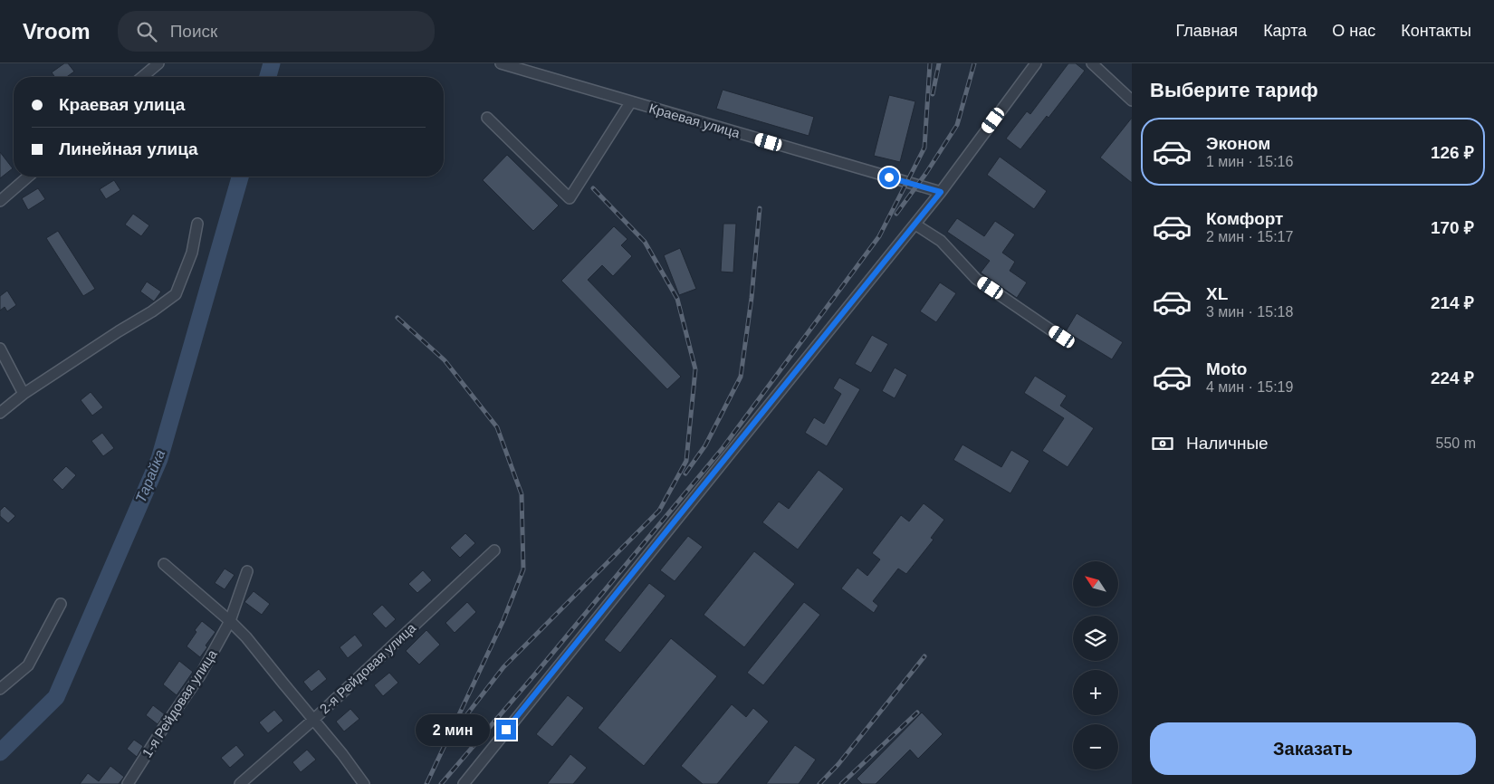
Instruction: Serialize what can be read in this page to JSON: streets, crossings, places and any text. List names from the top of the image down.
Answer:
{
  "streets": {
    "street": ["Краевая улица", "2-я Рейдовая улица", "1-я Рейдовая улица"]
  },
  "water": ["Тарайка"],
  "north": "top left",
  "page": {
    "header": "Vroom",
    "search": "Поиск",
    "nav": [
      "Главная",
      "Карта",
      "О нас",
      "Контакты"
    ],
    "heading": "Выберите тариф",
    "banner": ["Краевая улица", "Линейная улица"],
    "list": [
      {
        "name": "Эконом",
        "note": "1 мин · 15:16",
        "value": "126 ₽"
      },
      {
        "name": "Комфорт",
        "note": "2 мин · 15:17",
        "value": "170 ₽"
      },
      {
        "name": "XL",
        "note": "3 мин · 15:18",
        "value": "214 ₽"
      },
      {
        "name": "Moto",
        "note": "4 мин · 15:19",
        "value": "224 ₽"
      }
    ],
    "pay": ["Наличные", "550 m"],
    "map_buttons": ["+", "−"],
    "buttons": "Заказать",
    "bubble": "2 мин"
  }
}
